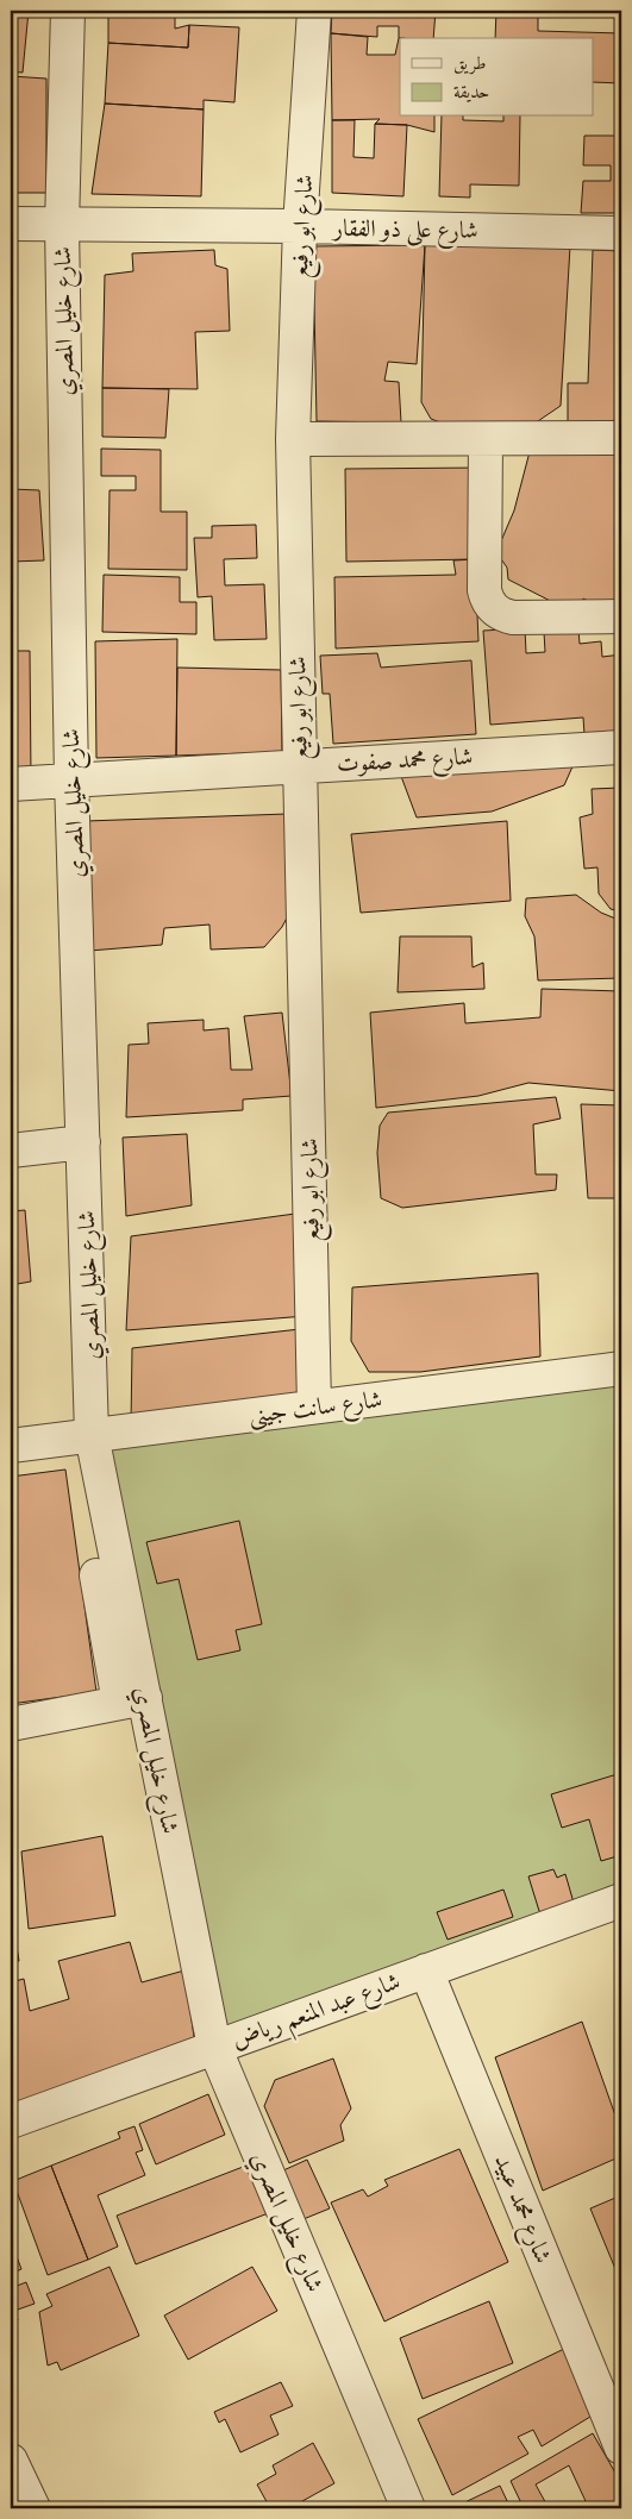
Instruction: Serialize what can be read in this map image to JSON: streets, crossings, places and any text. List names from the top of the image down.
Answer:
{
  "streets": {
    "street": [
      "شارع ابو رفيع",
      "شارع على ذو الفقار",
      "شارع خليل المصري",
      "شارع محمد صفوت",
      "شارع سانت جينى",
      "شارع عبد المنعم رياض",
      "شارع محمد عبيد"
    ]
  },
  "crossings": [
    ["شارع ابو رفيع", "شارع على ذو الفقار"],
    ["شارع ابو رفيع", "شارع محمد صفوت"],
    ["شارع ابو رفيع", "شارع سانت جينى"],
    ["شارع على ذو الفقار", "شارع خليل المصري"],
    ["شارع خليل المصري", "شارع محمد صفوت"],
    ["شارع خليل المصري", "شارع سانت جينى"],
    ["شارع خليل المصري", "شارع عبد المنعم رياض"],
    ["شارع عبد المنعم رياض", "شارع محمد عبيد"]
  ],
  "legend": ["طريق", "حديقة"]
}
